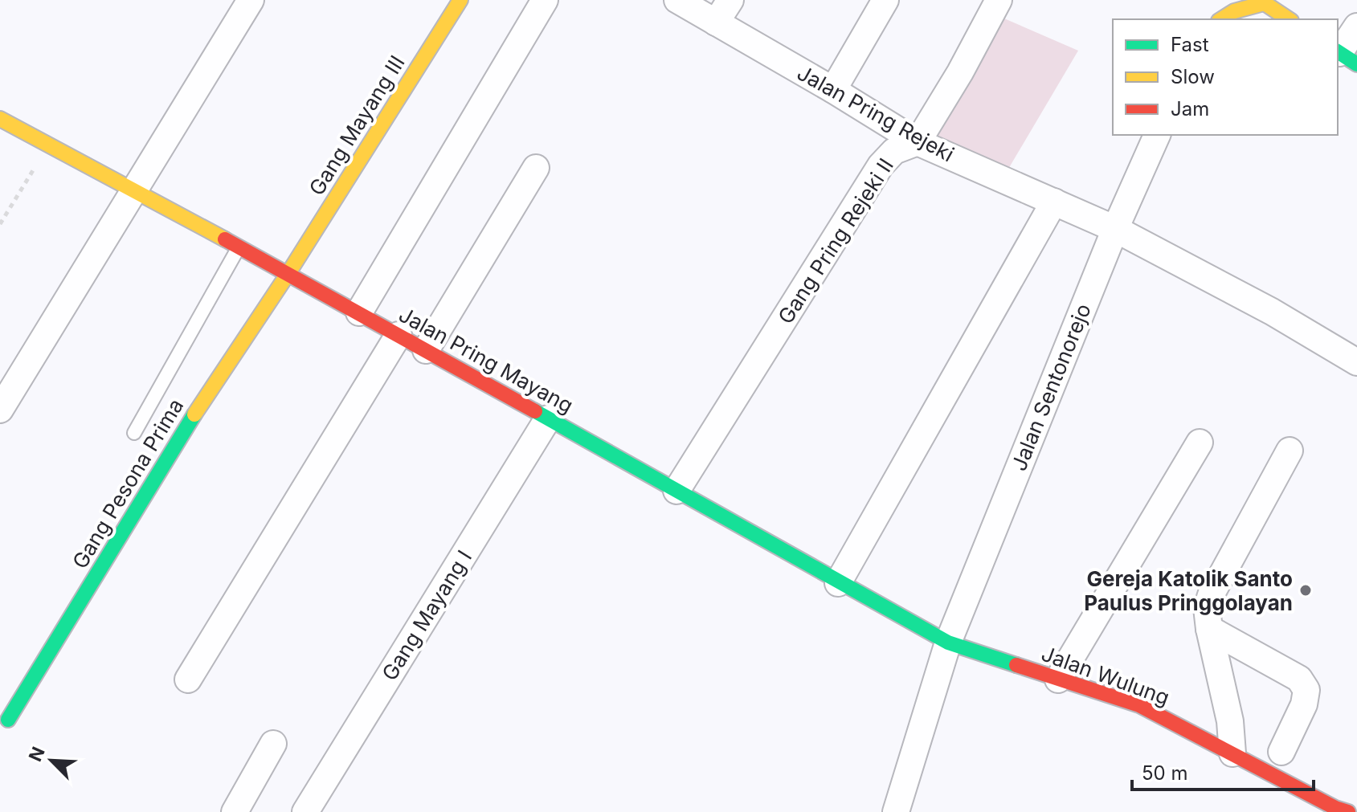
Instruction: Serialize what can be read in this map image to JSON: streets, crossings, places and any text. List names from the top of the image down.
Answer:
{
  "streets": {
    "street": [
      "Jalan Pring Rejeki",
      "Gang Mayang III",
      "Gang Pring Rejeki II",
      "Jalan Pring Mayang",
      "Jalan Sentonorejo",
      "Gang Pesona Prima",
      "Gang Mayang I",
      "Jalan Wulung"
    ]
  },
  "crossings": [
    ["Jalan Pring Rejeki", "Gang Pring Rejeki II"],
    ["Jalan Pring Rejeki", "Jalan Sentonorejo"],
    ["Gang Mayang III", "Jalan Pring Mayang"],
    ["Gang Mayang III", "Gang Pesona Prima"],
    ["Gang Pring Rejeki II", "Jalan Pring Mayang"],
    ["Jalan Pring Mayang", "Jalan Sentonorejo"],
    ["Jalan Pring Mayang", "Gang Pesona Prima"],
    ["Jalan Pring Mayang", "Gang Mayang I"],
    ["Jalan Pring Mayang", "Jalan Wulung"],
    ["Jalan Sentonorejo", "Jalan Wulung"]
  ],
  "places": ["Gereja Katolik Santo Paulus Pringgolayan"],
  "legend": ["Fast", "Slow", "Jam"],
  "scale_bar": "50 m",
  "north": "top left"
}
